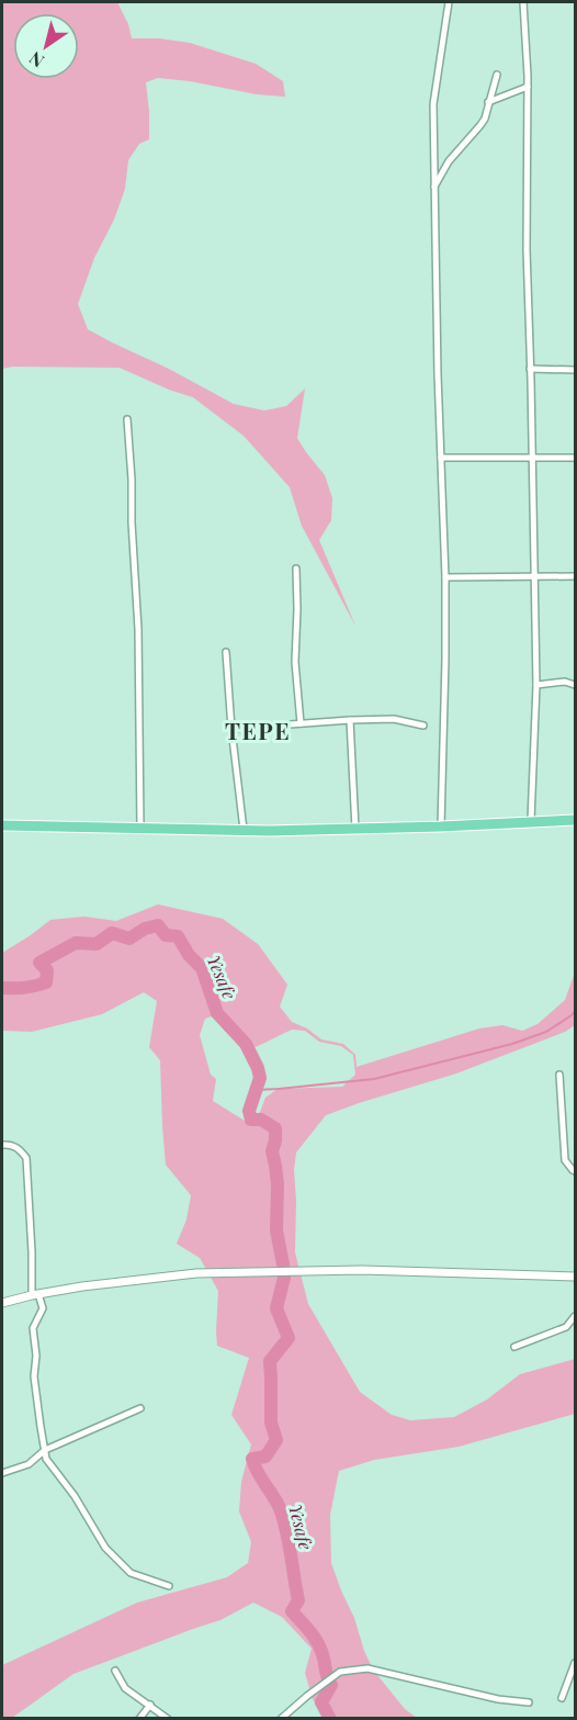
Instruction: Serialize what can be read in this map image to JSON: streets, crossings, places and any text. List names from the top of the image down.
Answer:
{
  "districts": ["TEPE"],
  "water": ["Yesafe"],
  "north": "bottom left"
}
